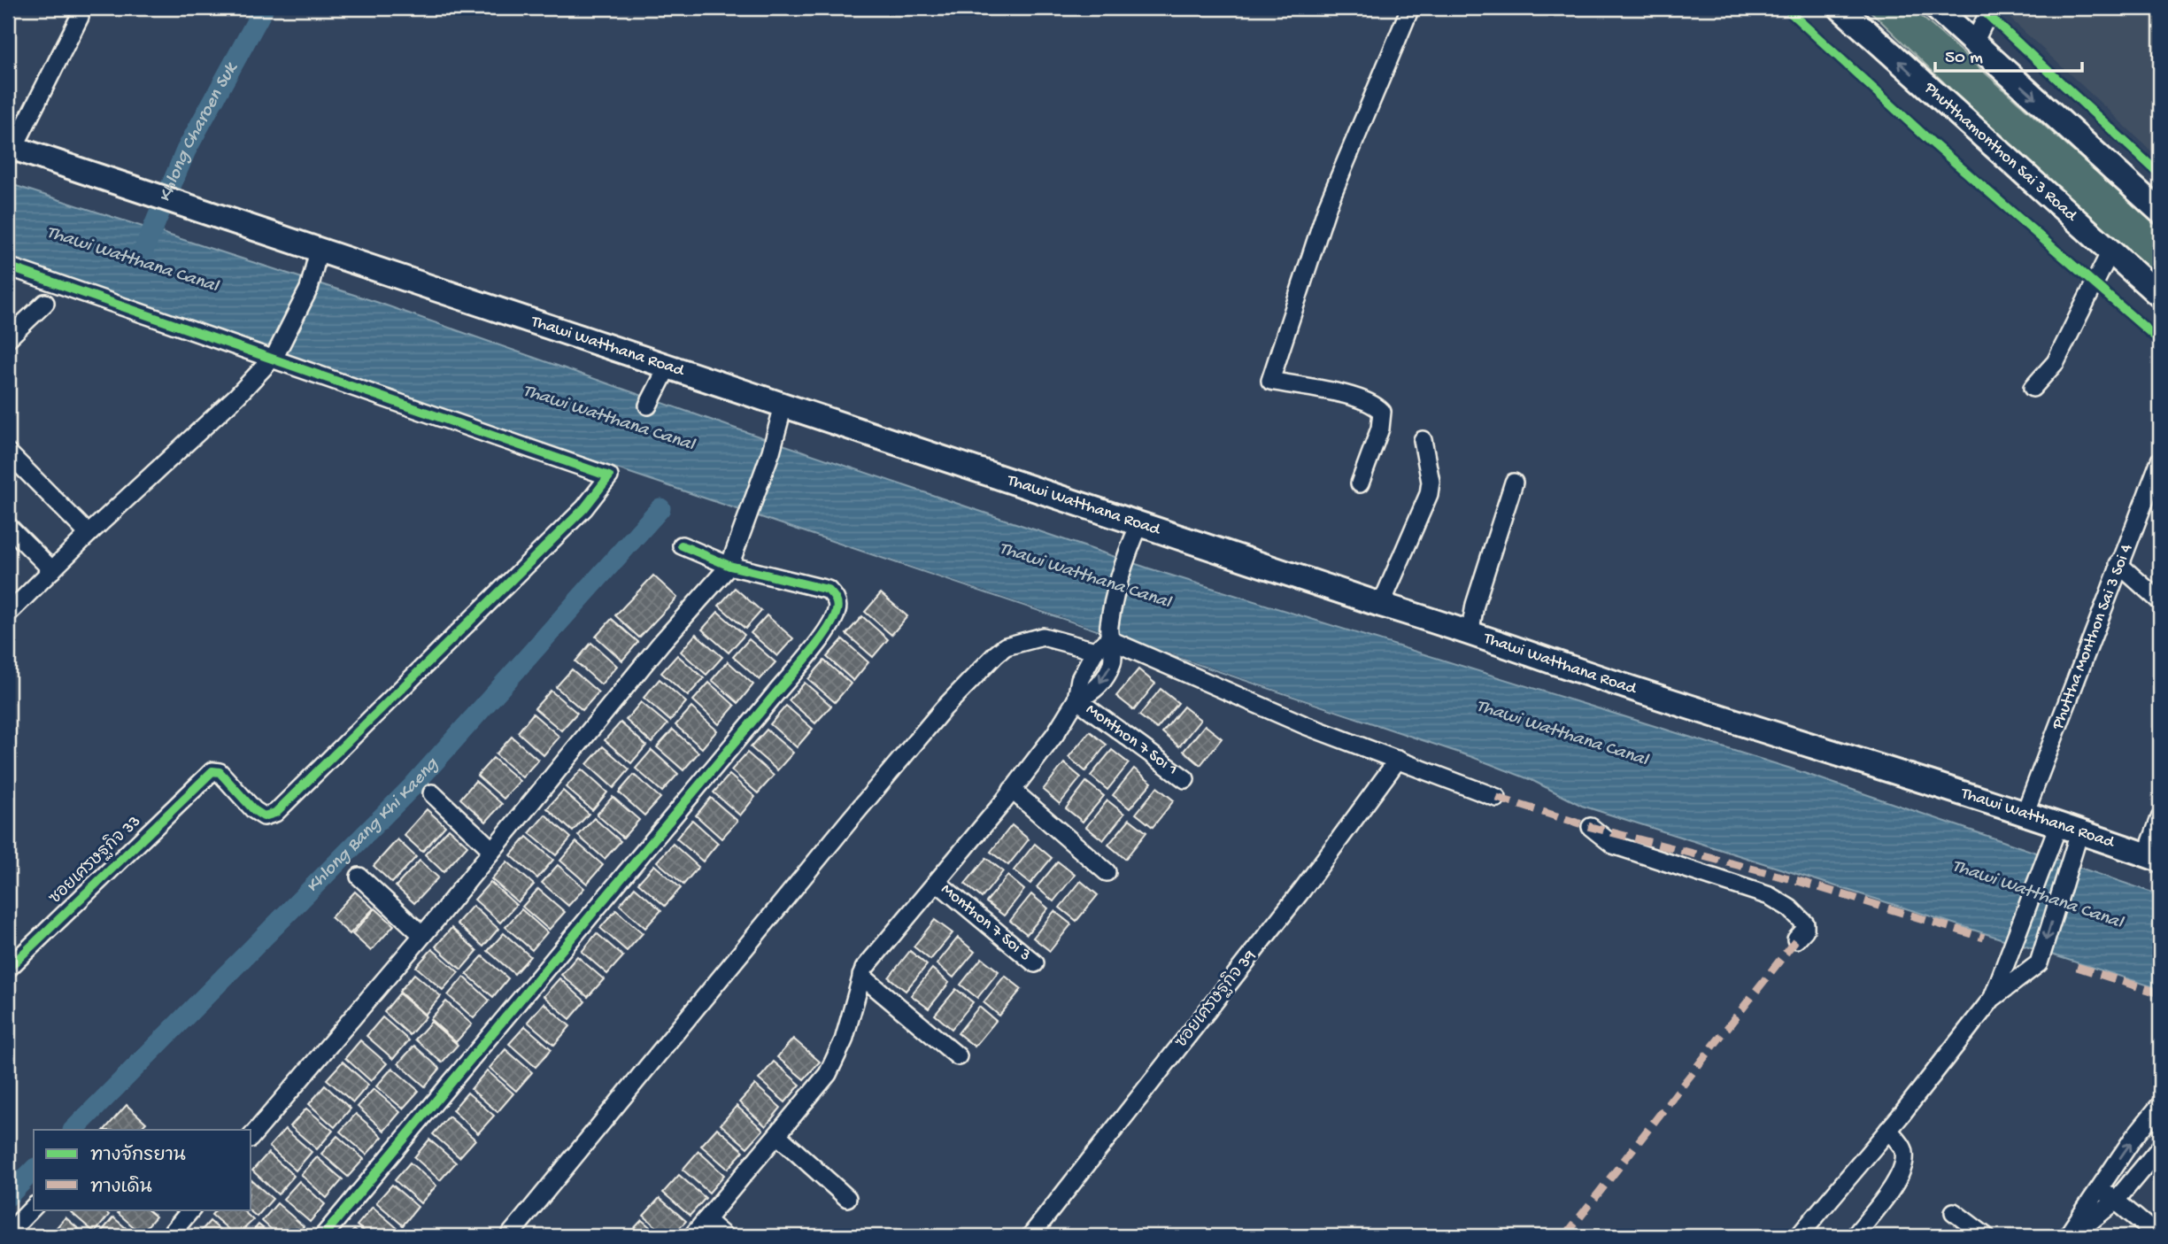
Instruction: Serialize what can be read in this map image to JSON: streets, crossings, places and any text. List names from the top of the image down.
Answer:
{
  "streets": {
    "main road": ["Phutthamonthon Sai 3 Road", "Thawi Watthana Road"],
    "street": [
      "Phuttha Monthon Sai 3 Soi 4",
      "Monthon 7 Soi 1",
      "ซอยเศรษฐกิจ 33",
      "Monthon 7 Soi 3",
      "ซอยเศรษฐกิจ 39"
    ]
  },
  "crossings": [
    ["Thawi Watthana Road", "Phuttha Monthon Sai 3 Soi 4"]
  ],
  "water": ["Khlong Charoen Suk", "Thawi Watthana Canal", "Khlong Bang Khi Kaeng"],
  "legend": ["ทางจักรยาน", "ทางเดิน"],
  "scale_bar": "50 m"
}
